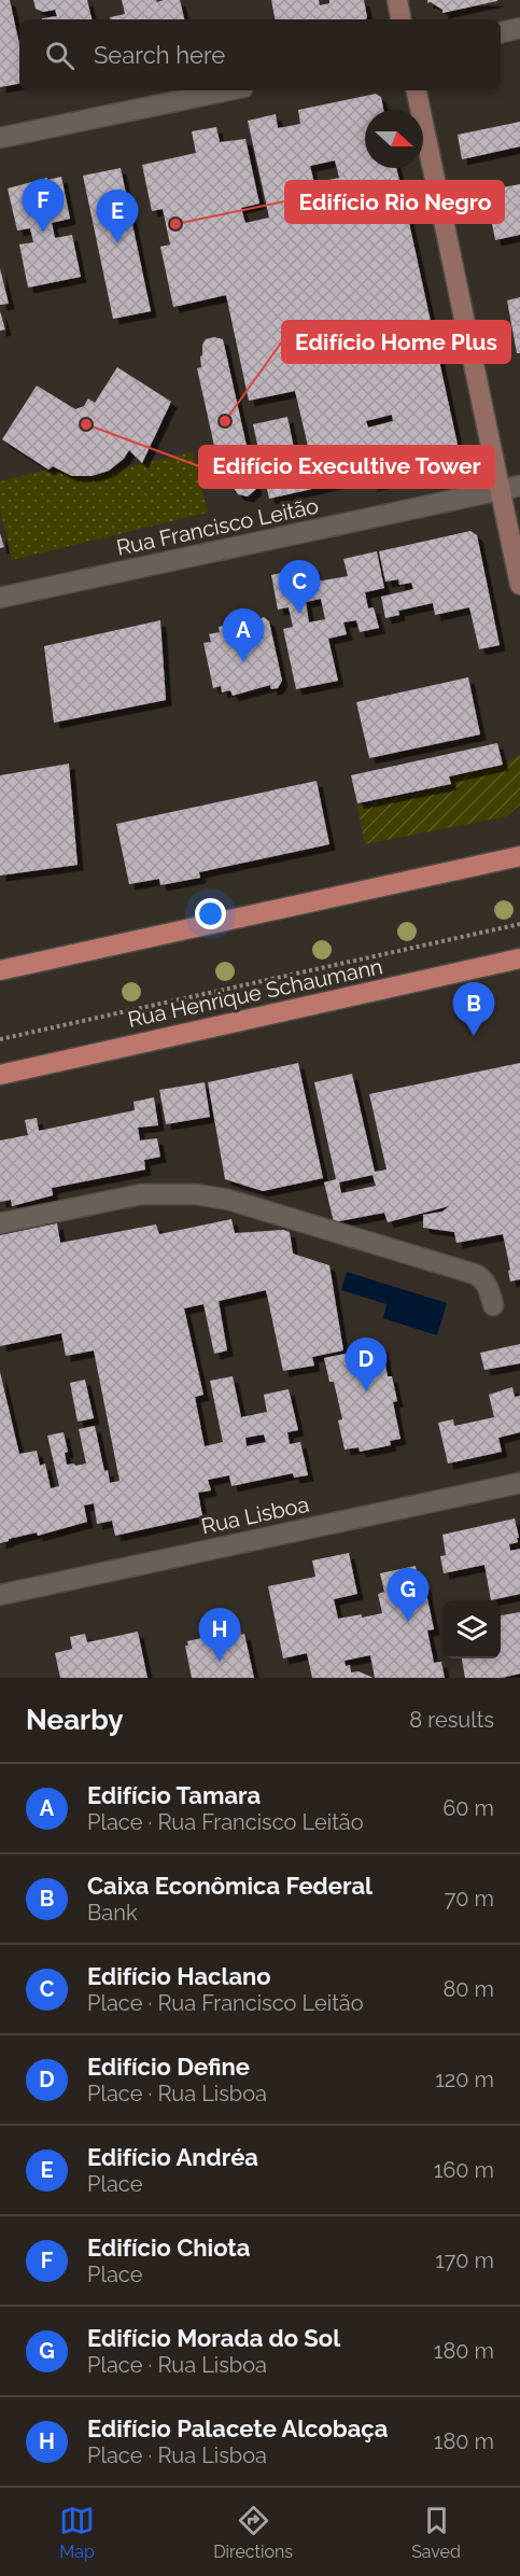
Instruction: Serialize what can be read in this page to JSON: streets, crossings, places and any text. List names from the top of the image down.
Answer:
{
  "streets": {
    "main road": ["Rua Henrique Schaumann"],
    "street": ["Rua Francisco Leitão", "Rua Lisboa"]
  },
  "places": ["Edifício Rio Negro", "Edifício Home Plus", "Edifício Execultive Tower"],
  "north": "right",
  "page": {
    "search": "Search here",
    "pins": [
      "F",
      "E",
      "C",
      "A",
      "B",
      "D",
      "G",
      "H"
    ],
    "heading": ["Nearby", "8 results"],
    "list": [
      {
        "mark": "A",
        "name": "Edifício Tamara",
        "note": "Place · Rua Francisco Leitão",
        "value": "60 m"
      },
      {
        "mark": "B",
        "name": "Caixa Econômica Federal",
        "note": "Bank",
        "value": "70 m"
      },
      {
        "mark": "C",
        "name": "Edifício Haclano",
        "note": "Place · Rua Francisco Leitão",
        "value": "80 m"
      },
      {
        "mark": "D",
        "name": "Edifício Define",
        "note": "Place · Rua Lisboa",
        "value": "120 m"
      },
      {
        "mark": "E",
        "name": "Edifício Andréa",
        "note": "Place",
        "value": "160 m"
      },
      {
        "mark": "F",
        "name": "Edifício Chiota",
        "note": "Place",
        "value": "170 m"
      },
      {
        "mark": "G",
        "name": "Edifício Morada do Sol",
        "note": "Place · Rua Lisboa",
        "value": "180 m"
      },
      {
        "mark": "H",
        "name": "Edifício Palacete Alcobaça",
        "note": "Place · Rua Lisboa",
        "value": "180 m"
      }
    ],
    "nav": ["Map", "Directions", "Saved"]
  }
}
